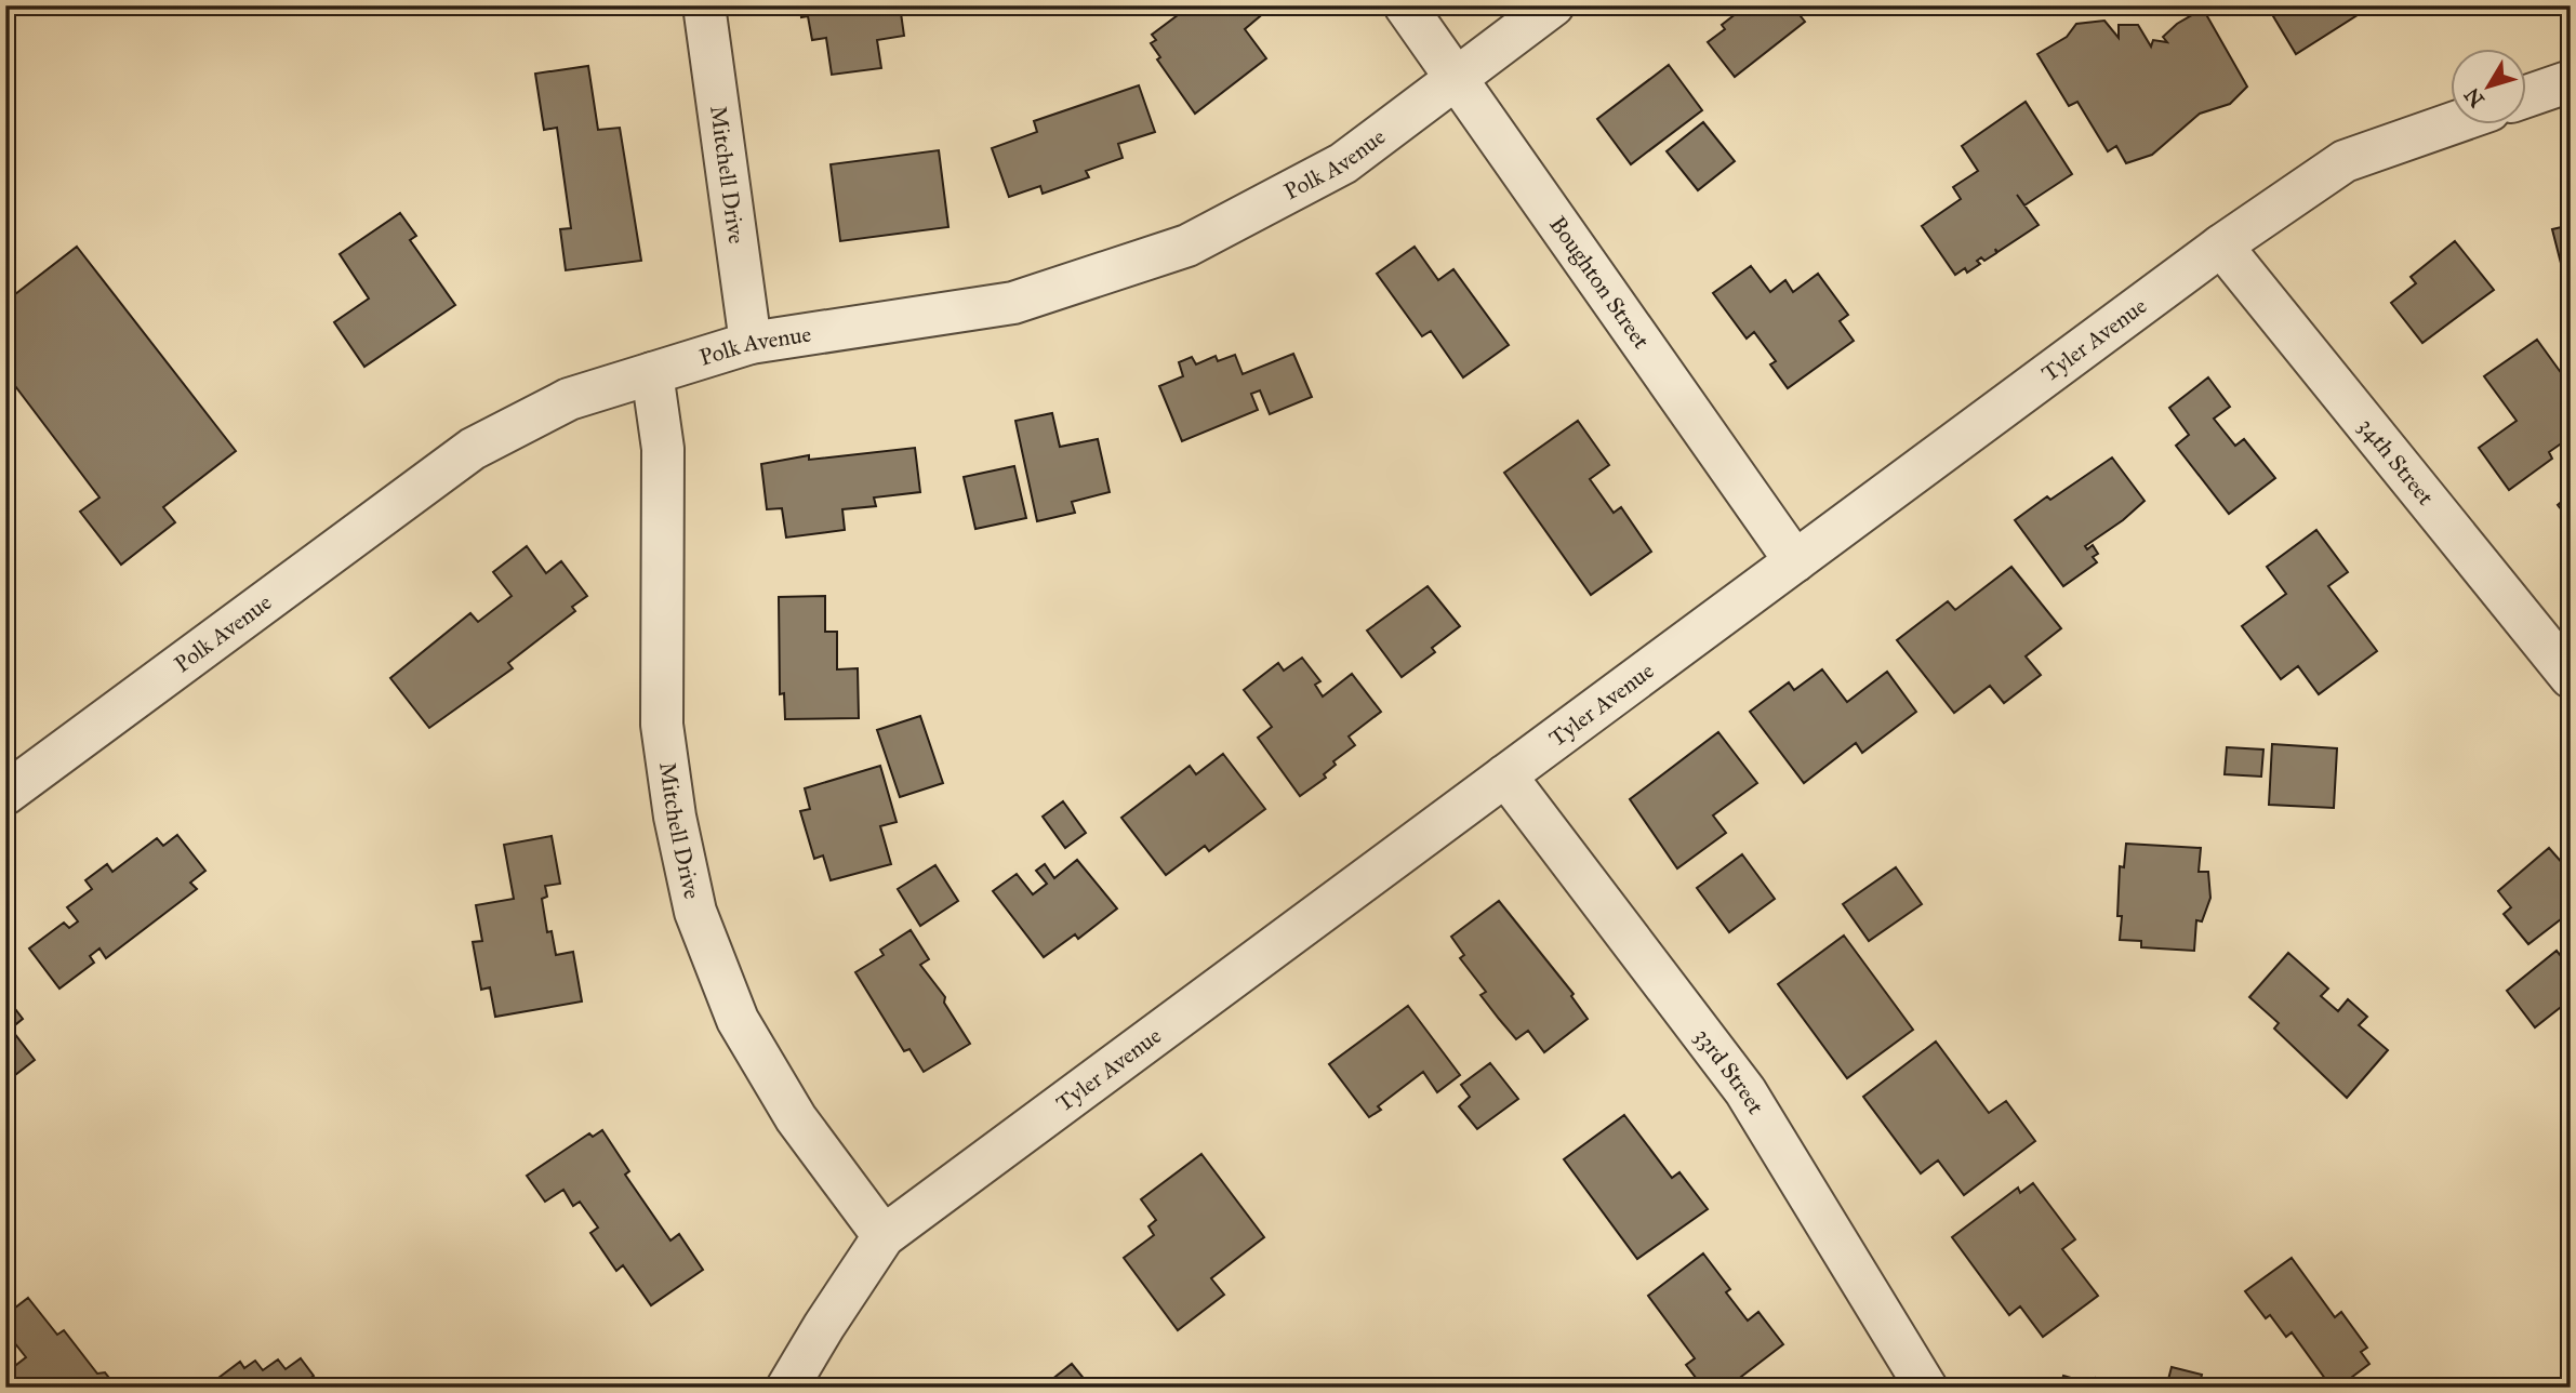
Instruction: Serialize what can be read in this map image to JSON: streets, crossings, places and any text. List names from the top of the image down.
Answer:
{
  "streets": {
    "street": [
      "Polk Avenue",
      "Mitchell Drive",
      "Boughton Street",
      "Tyler Avenue",
      "34th Street",
      "33rd Street"
    ]
  },
  "crossings": [
    ["Polk Avenue", "Mitchell Drive"],
    ["Polk Avenue", "Boughton Street"],
    ["Mitchell Drive", "Tyler Avenue"],
    ["Boughton Street", "Tyler Avenue"],
    ["Tyler Avenue", "34th Street"],
    ["Tyler Avenue", "33rd Street"]
  ],
  "north": "bottom left"
}
